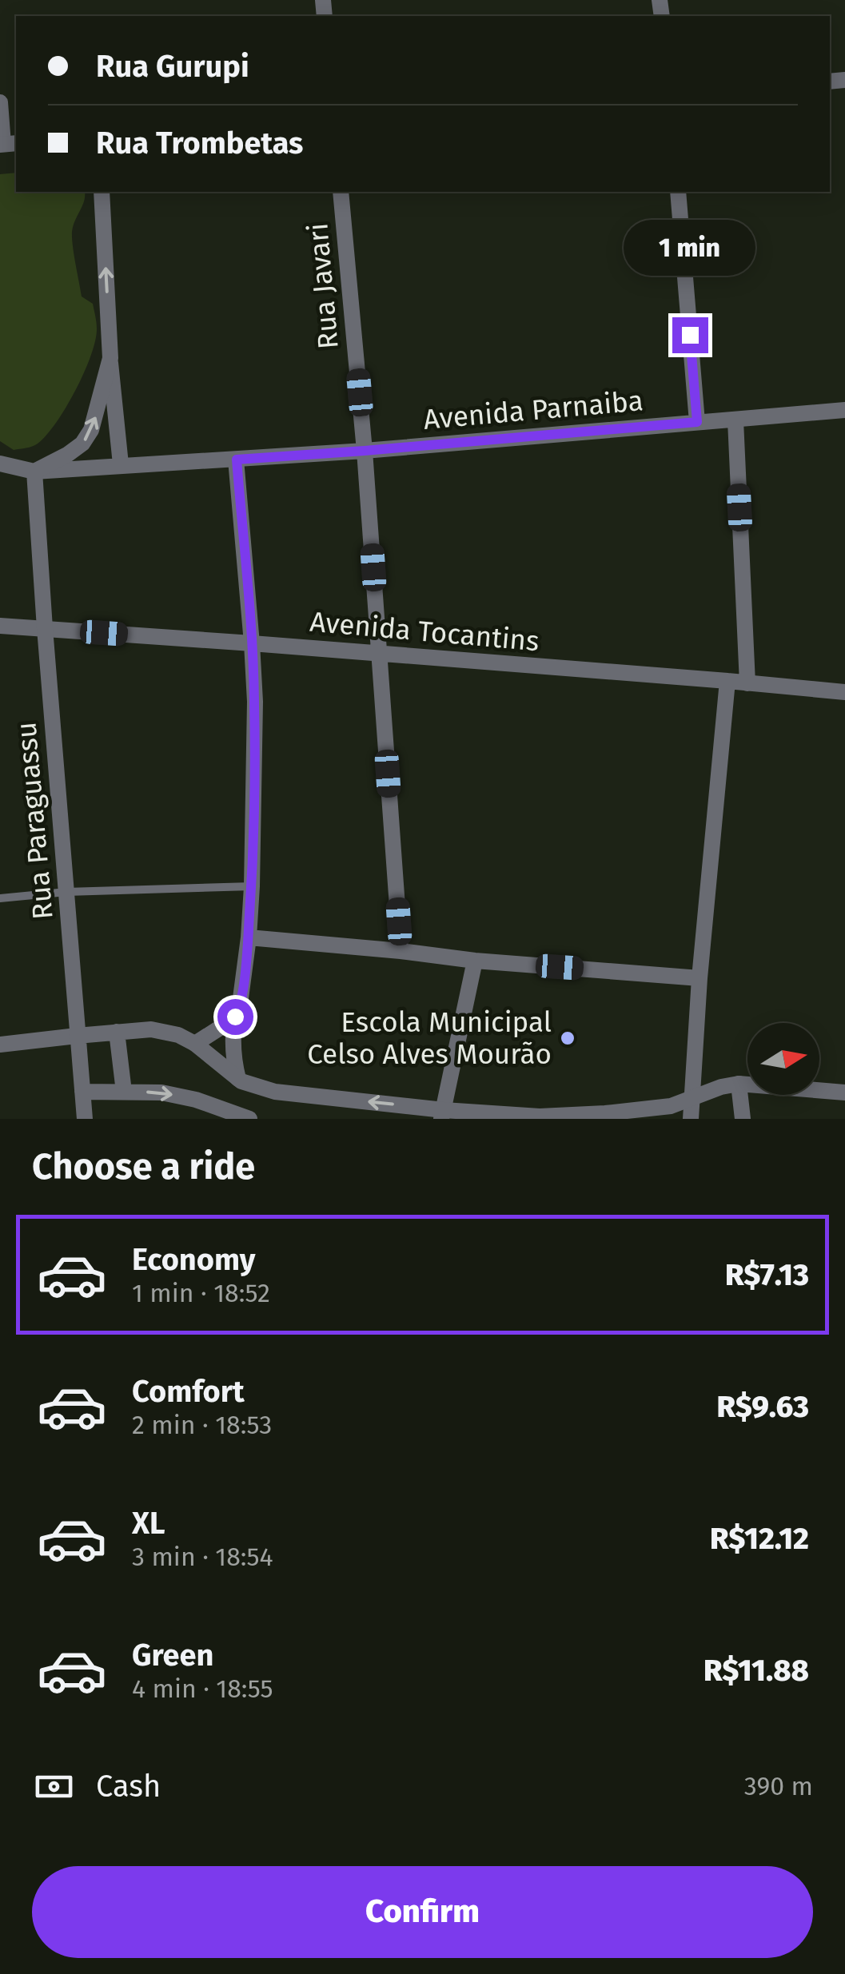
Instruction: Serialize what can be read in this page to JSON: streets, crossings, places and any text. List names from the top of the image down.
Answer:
{
  "streets": {
    "street": [
      "Rua Javari",
      "Avenida Parnaiba",
      "Avenida Tocantins",
      "Rua Paraguassu"
    ]
  },
  "crossings": [
    ["Rua Javari", "Avenida Parnaiba"],
    ["Rua Javari", "Avenida Tocantins"],
    ["Avenida Parnaiba", "Rua Paraguassu"],
    ["Avenida Tocantins", "Rua Paraguassu"]
  ],
  "places": ["Escola Municipal Celso Alves Mourão"],
  "north": "right",
  "page": {
    "banner": ["Rua Gurupi", "Rua Trombetas"],
    "bubble": "1 min",
    "heading": "Choose a ride",
    "list": [
      {
        "name": "Economy",
        "note": "1 min · 18:52",
        "value": "R$7.13"
      },
      {
        "name": "Comfort",
        "note": "2 min · 18:53",
        "value": "R$9.63"
      },
      {
        "name": "XL",
        "note": "3 min · 18:54",
        "value": "R$12.12"
      },
      {
        "name": "Green",
        "note": "4 min · 18:55",
        "value": "R$11.88"
      }
    ],
    "pay": ["Cash", "390 m"],
    "buttons": "Confirm"
  }
}
